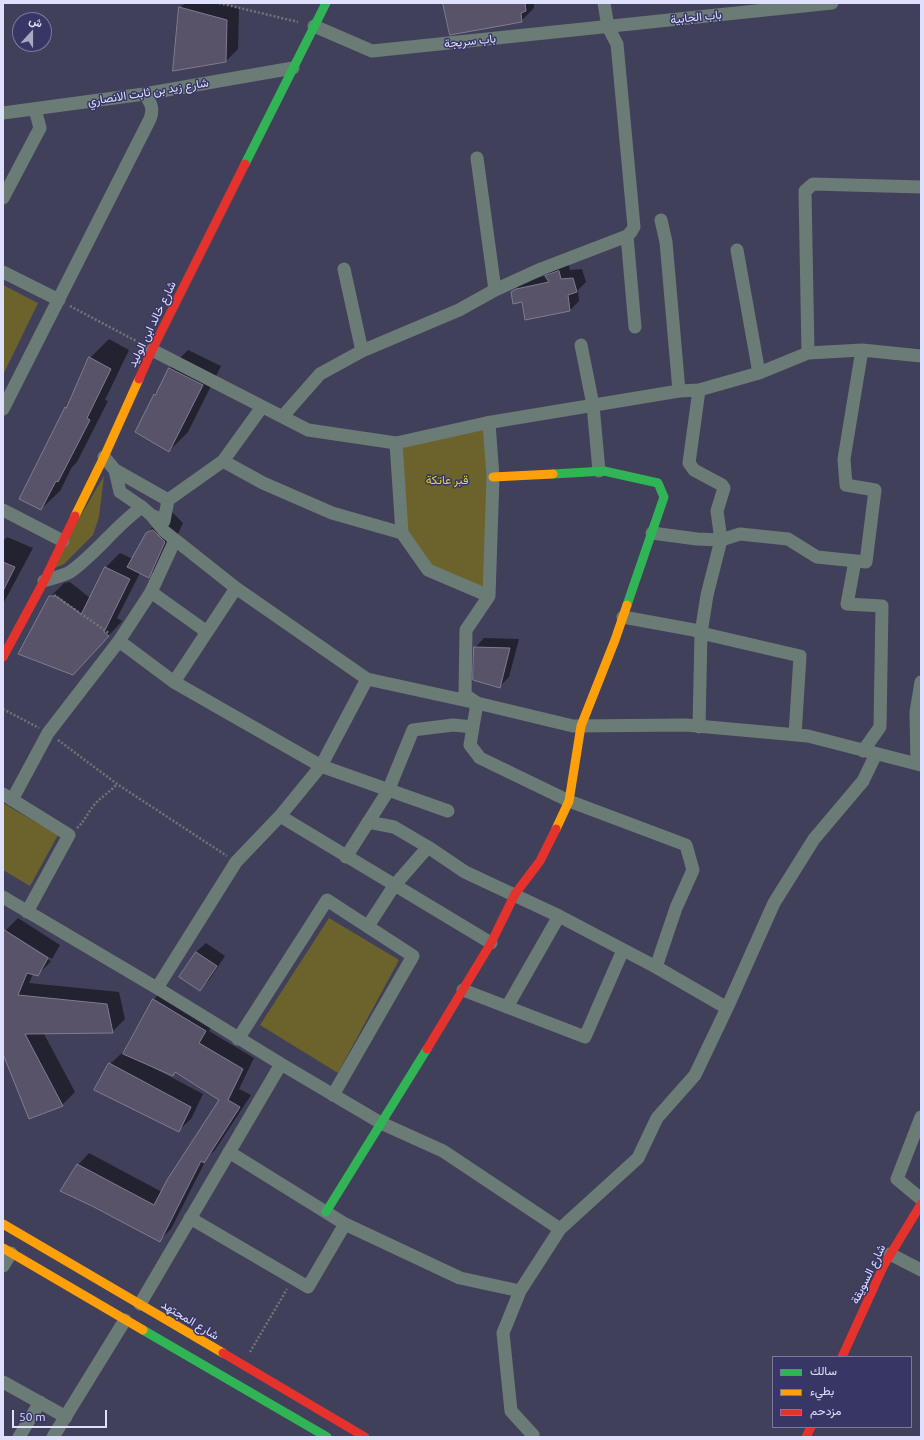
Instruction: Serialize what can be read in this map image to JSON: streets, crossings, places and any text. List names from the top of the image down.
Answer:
{
  "streets": {
    "main road": ["شارع خالد ابن الوليد", "شارع السويقة", "شارع المجتهد"],
    "street": ["باب الجابية", "باب سريجة", "شارع زيد بن ثابت الانصاري"]
  },
  "crossings": [
    ["باب الجابية", "باب سريجة"],
    ["باب سريجة", "شارع خالد ابن الوليد"],
    ["شارع زيد بن ثابت الانصاري", "شارع خالد ابن الوليد"]
  ],
  "parks": ["قبر عاتكة"],
  "legend": ["سالك", "بطيء", "مزدحم"],
  "scale_bar": "50 m",
  "north": "top"
}
